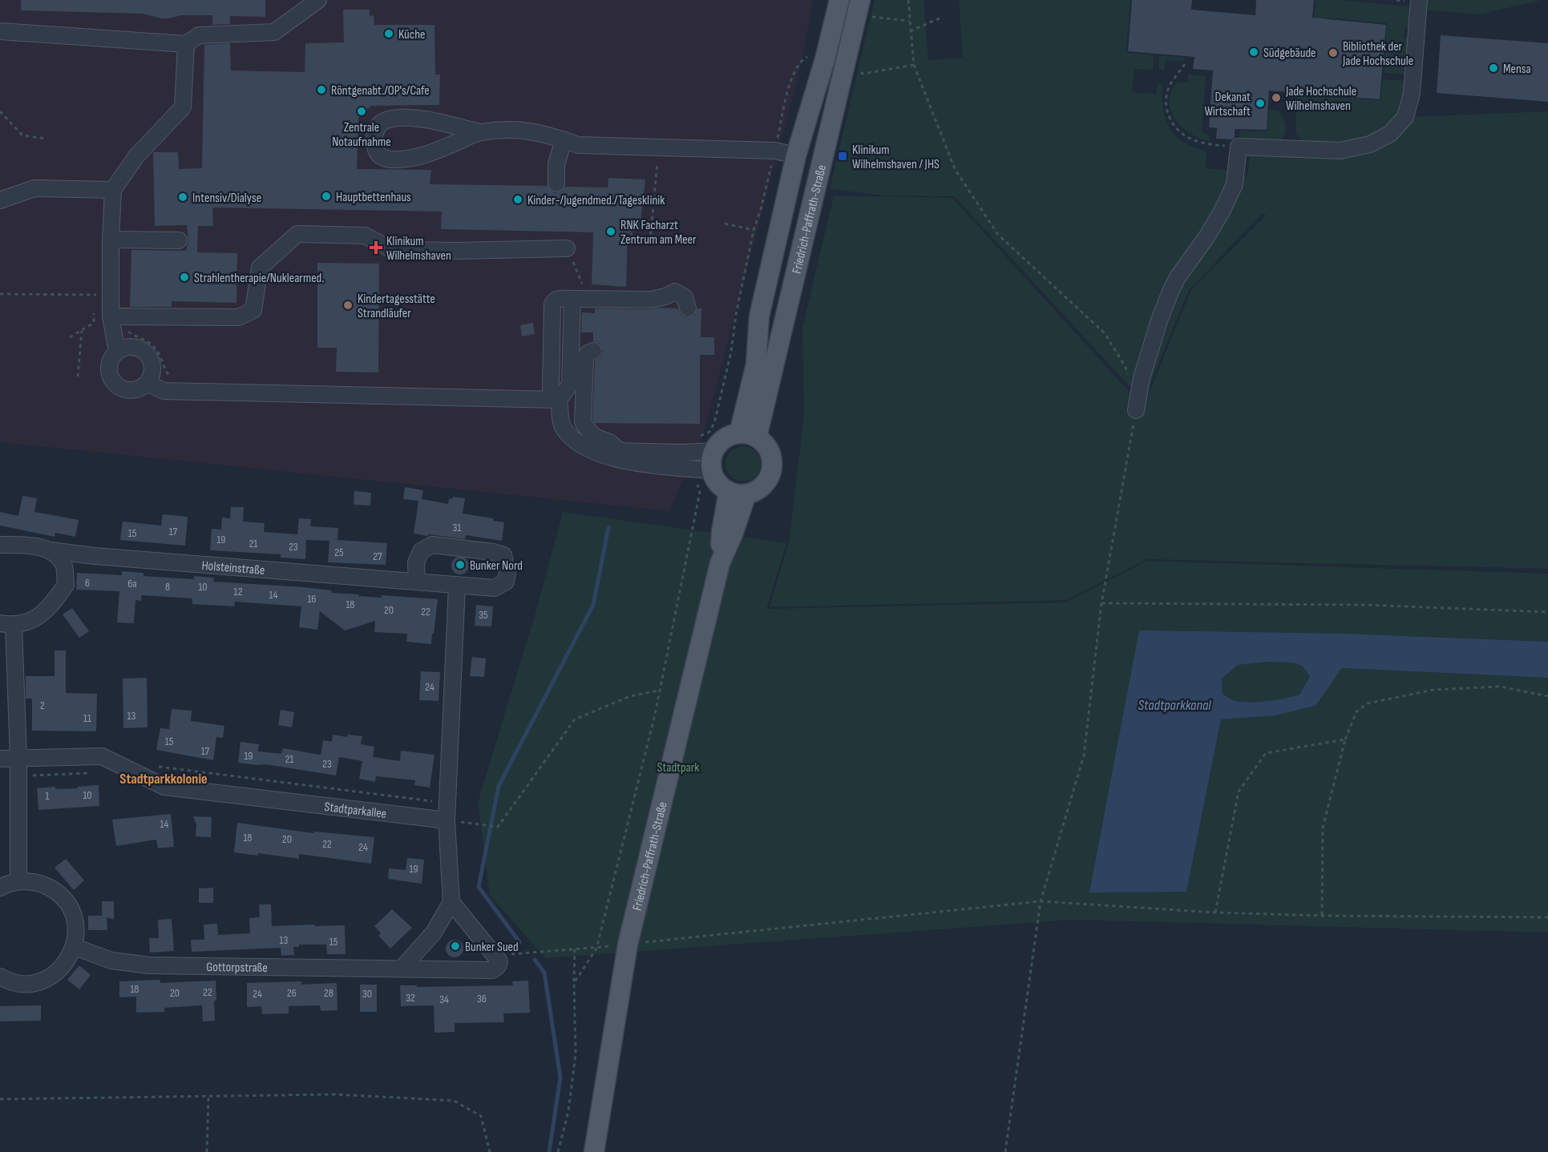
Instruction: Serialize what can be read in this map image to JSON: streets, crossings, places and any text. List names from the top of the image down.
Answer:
{
  "streets": {
    "main road": ["Friedrich-Paffrath-Straße"],
    "street": ["Holsteinstraße", "Stadtparkallee", "Gottorpstraße"]
  },
  "districts": ["Stadtparkkolonie"],
  "water": ["Stadtparkkanal"],
  "parks": ["Stadtpark"],
  "places": {
    "other": [
      "Küche",
      "Südgebäude",
      "Bibliothek der Jade Hochschule",
      "Mensa",
      "Röntgenabt./OP's/Cafe",
      "Jade Hochschule Wilhelmshaven",
      "Dekanat Wirtschaft",
      "Zentrale Notaufnahme",
      "Hauptbettenhaus",
      "Intensiv/Dialyse",
      "Kinder-/Jugendmed./Tagesklinik",
      "RNK Facharzt Zentrum am Meer",
      "Strahlentherapie/Nuklearmed.",
      "Kindertagesstätte Strandläufer",
      "Bunker Nord",
      "Bunker Sued"
    ],
    "transit": ["Klinikum Wilhelmshaven / JHS"],
    "health": ["Klinikum Wilhelmshaven"]
  },
  "house_numbers": [
    "31",
    "17",
    "15",
    "19",
    "21",
    "23",
    "25",
    "27",
    "6",
    "6a",
    "8",
    "10",
    "12",
    "14",
    "16",
    "18",
    "20",
    "22",
    "35",
    "24",
    "2",
    "13",
    "11",
    "15",
    "17",
    "19",
    "21",
    "23",
    "10",
    "1",
    "14",
    "18",
    "20",
    "22",
    "24",
    "19",
    "13",
    "15",
    "18",
    "22",
    "20",
    "26",
    "28",
    "24",
    "30",
    "32",
    "36",
    "34"
  ]
}
